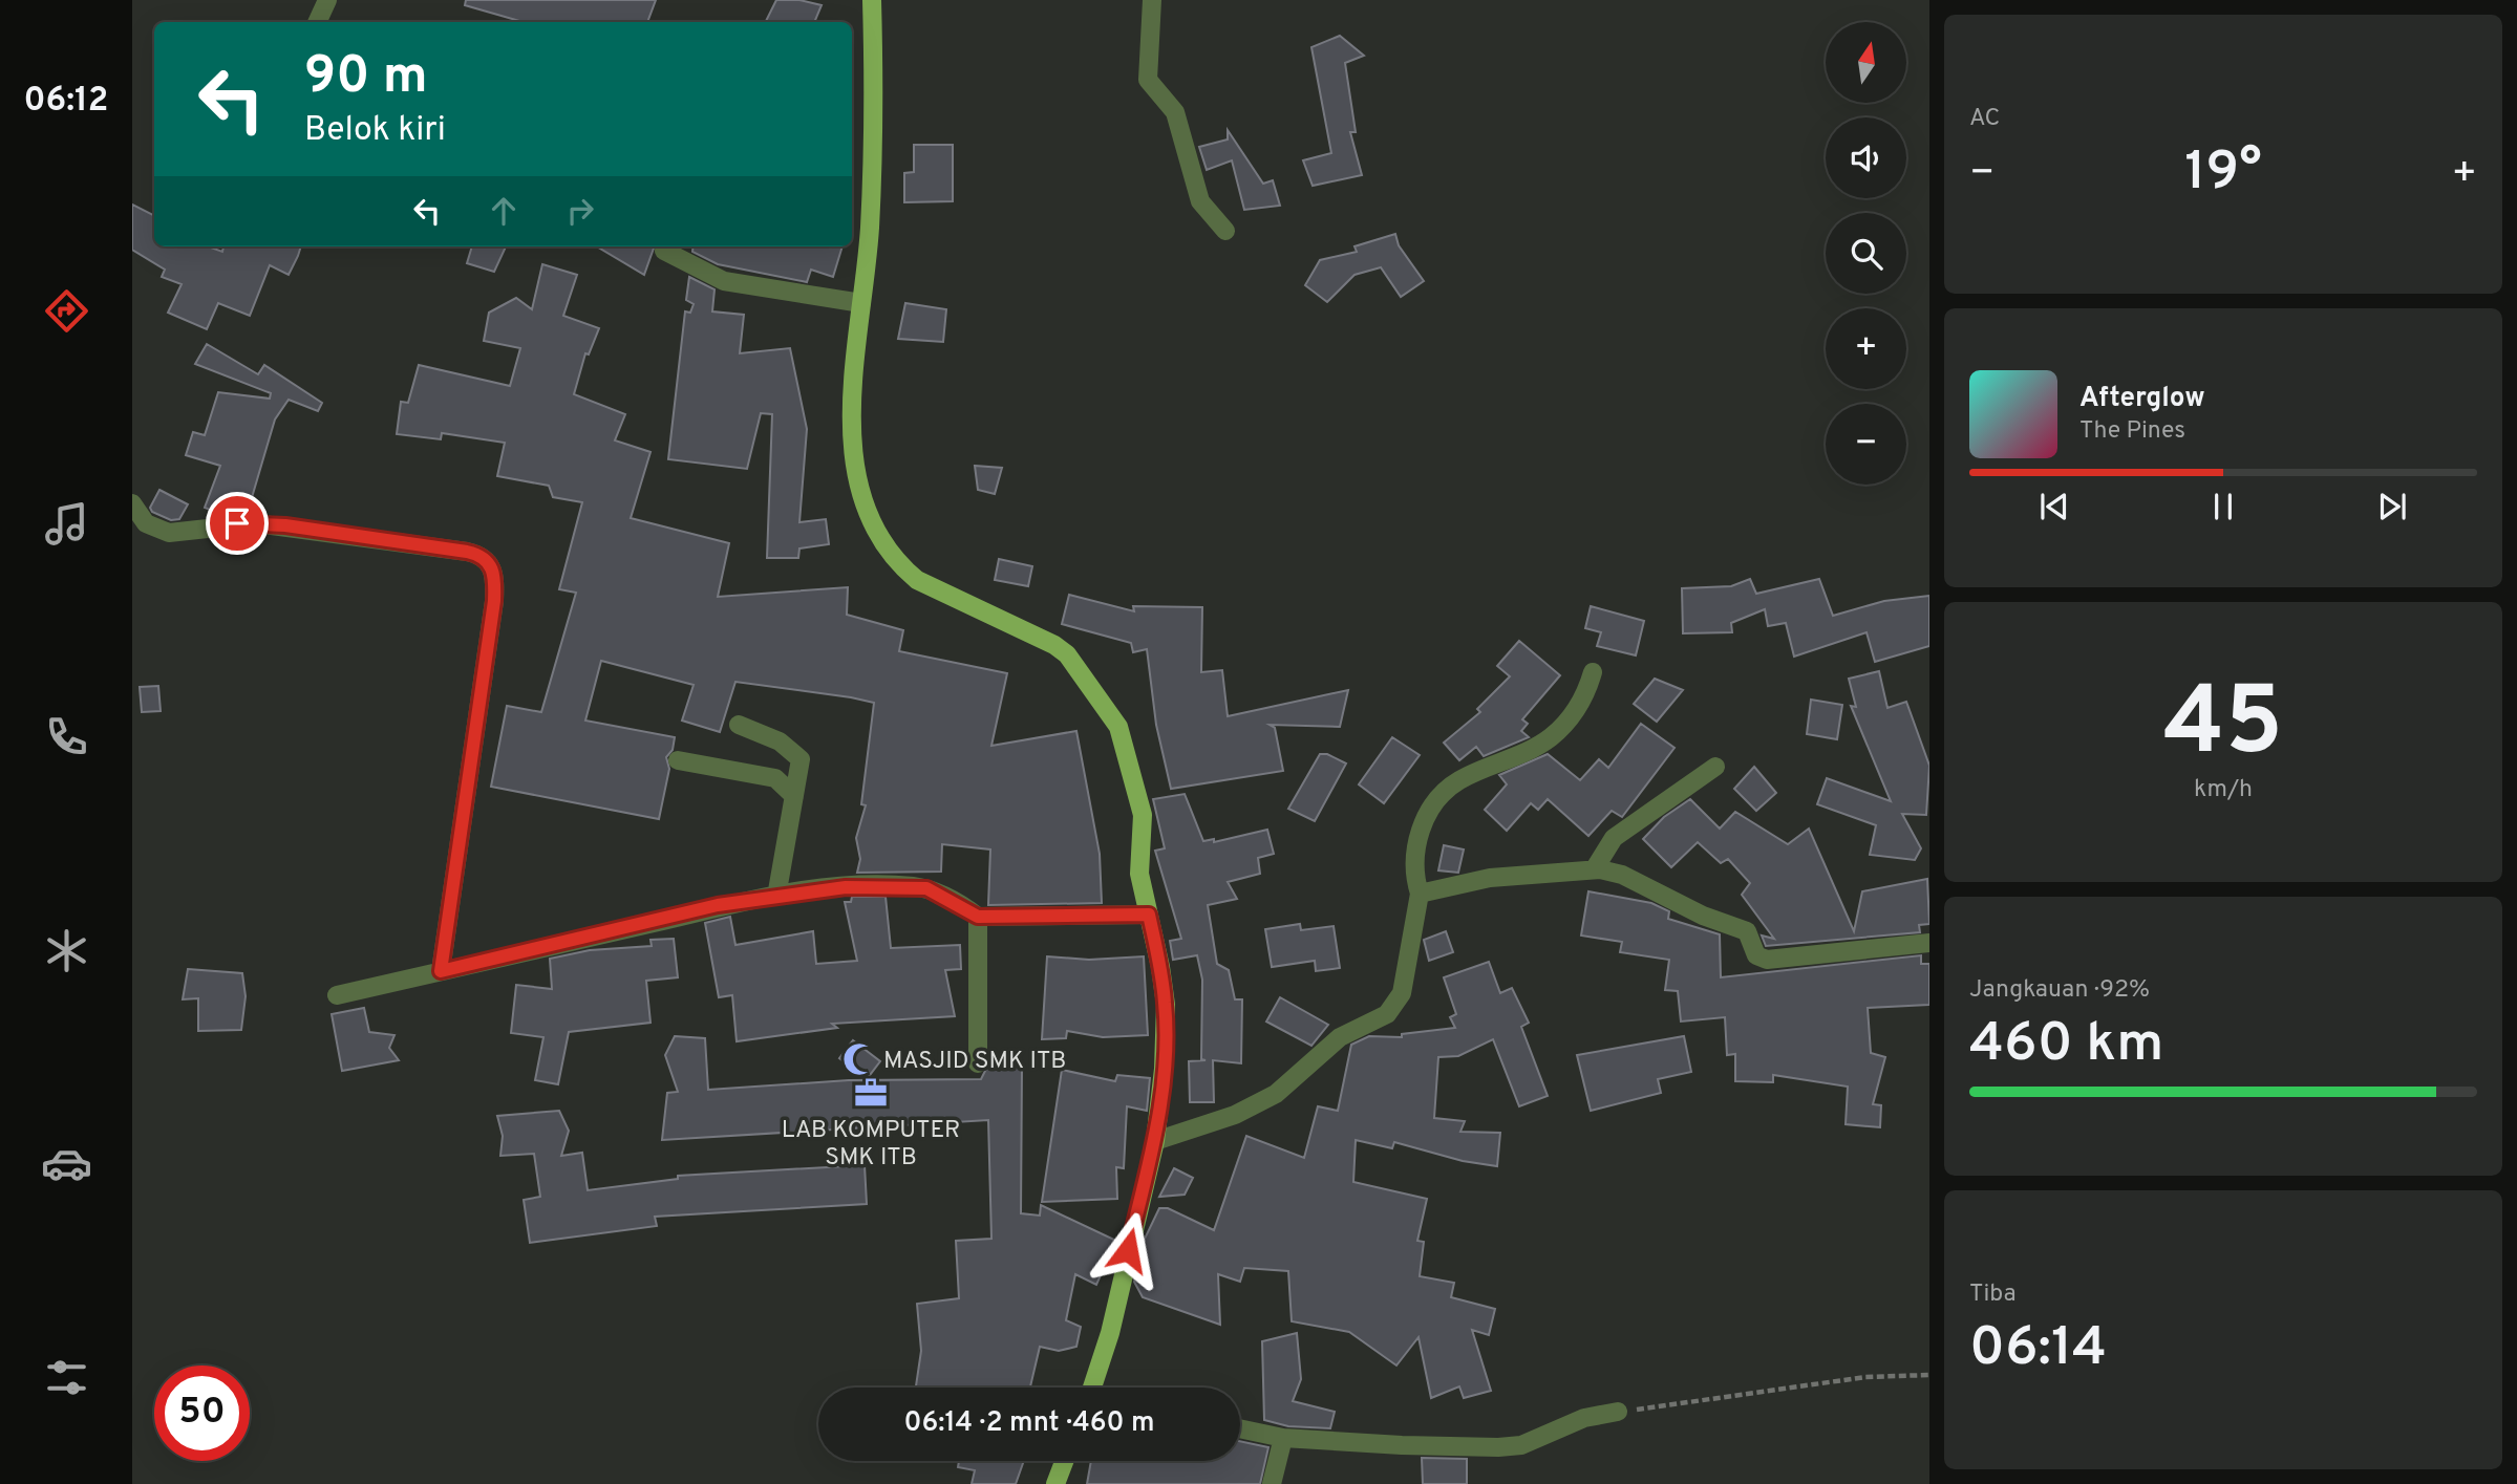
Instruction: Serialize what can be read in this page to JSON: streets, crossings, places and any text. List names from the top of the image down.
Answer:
{
  "places": {
    "mosque": ["MASJID SMK ITB"],
    "office": ["LAB KOMPUTER SMK ITB"]
  },
  "north": "top",
  "page": {
    "tabs": "06:12",
    "tile": [
      "AC",
      ["45", "km/h"],
      ["Jangkauan · 92%", "460 km"],
      ["Tiba", "06:14"]
    ],
    "map_buttons": ["+", "−"],
    "turn": ["90 m", "Belok kiri"],
    "heat": ["−", "19°", "+"],
    "song": ["Afterglow", "The Pines"],
    "limit": "50",
    "trip": "06:14 · 2 mnt · 460 m"
  }
}
